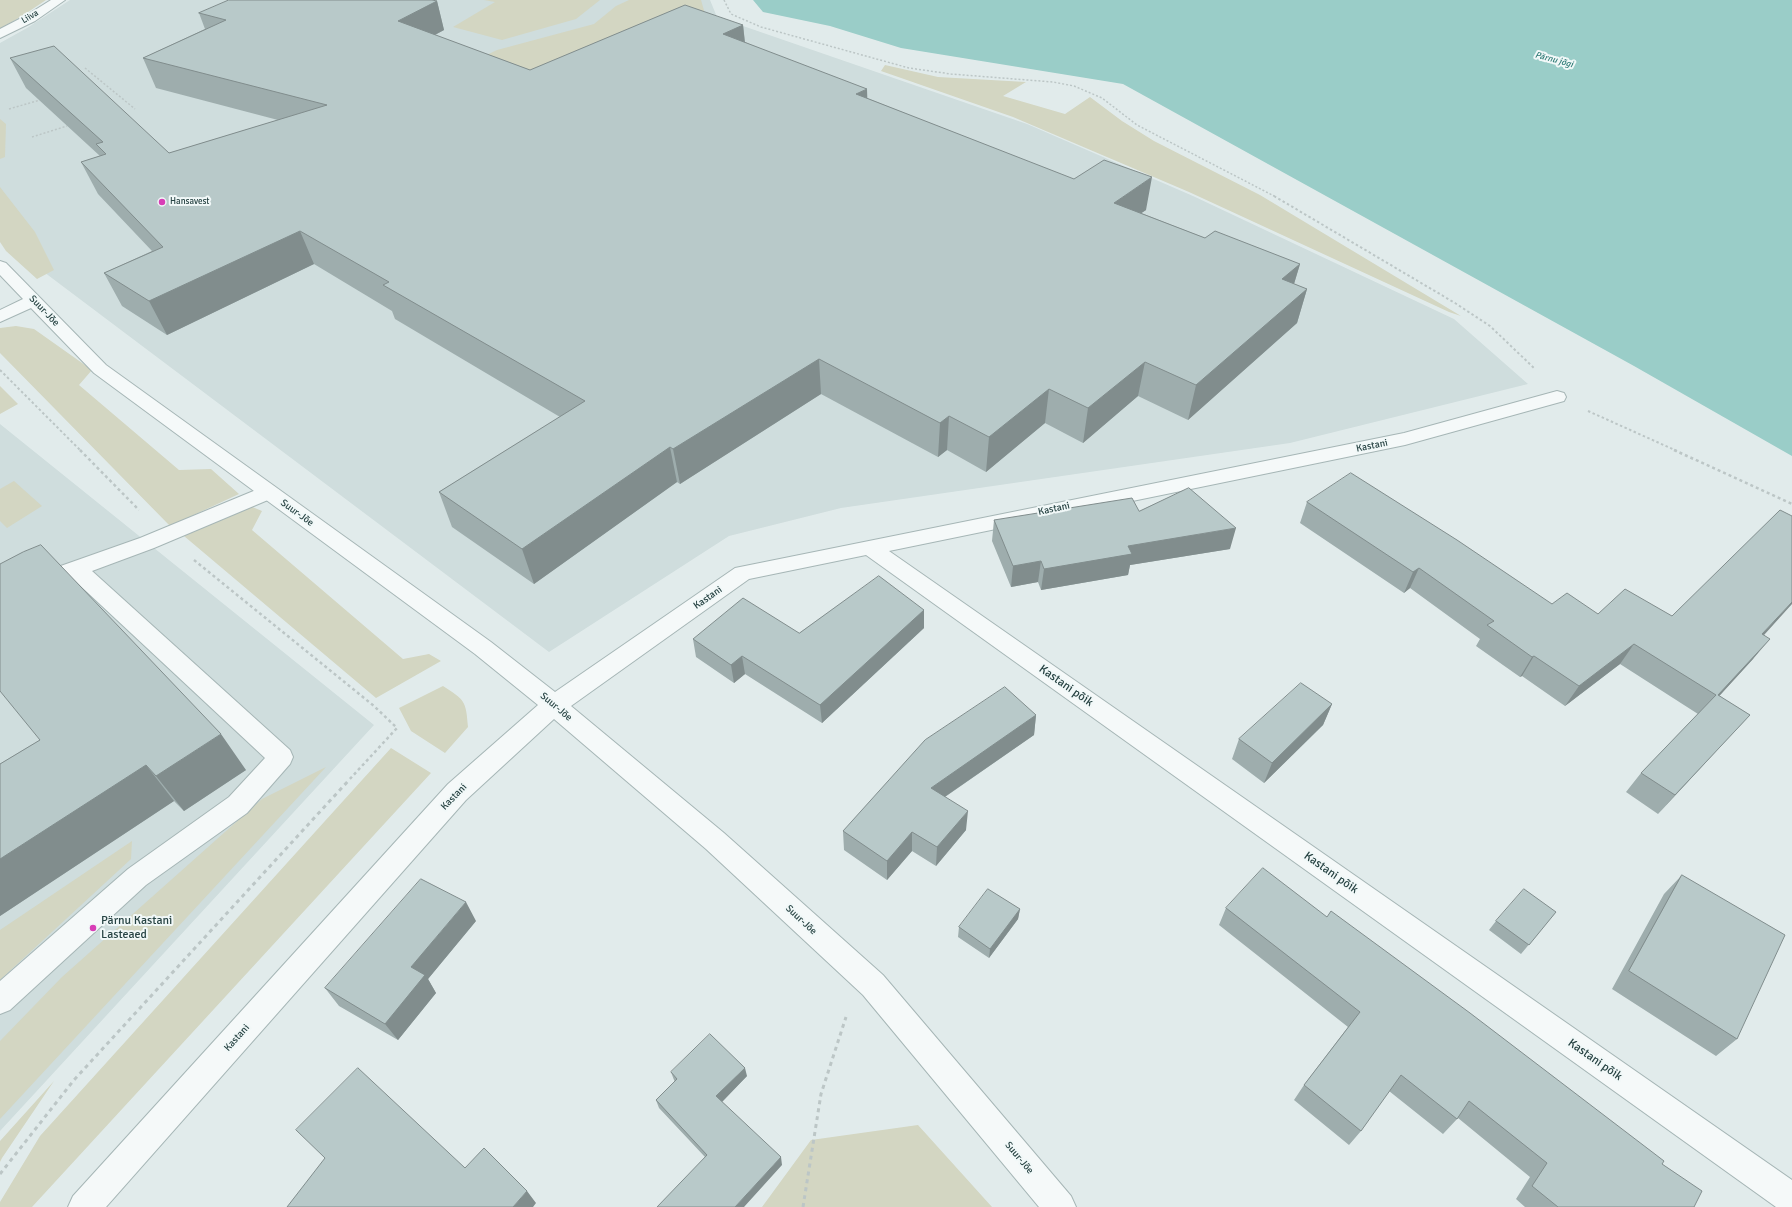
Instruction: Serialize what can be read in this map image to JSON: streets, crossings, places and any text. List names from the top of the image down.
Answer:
{
  "streets": {
    "street": [
      "Liiva",
      "Suur-Jõe",
      "Kastani",
      "Kastani põik"
    ]
  },
  "crossings": [
    ["Suur-Jõe", "Kastani"],
    ["Kastani", "Kastani põik"]
  ],
  "water": ["Pärnu jõgi"],
  "places": ["Hansavest", "Pärnu Kastani Lasteaed"]
}
